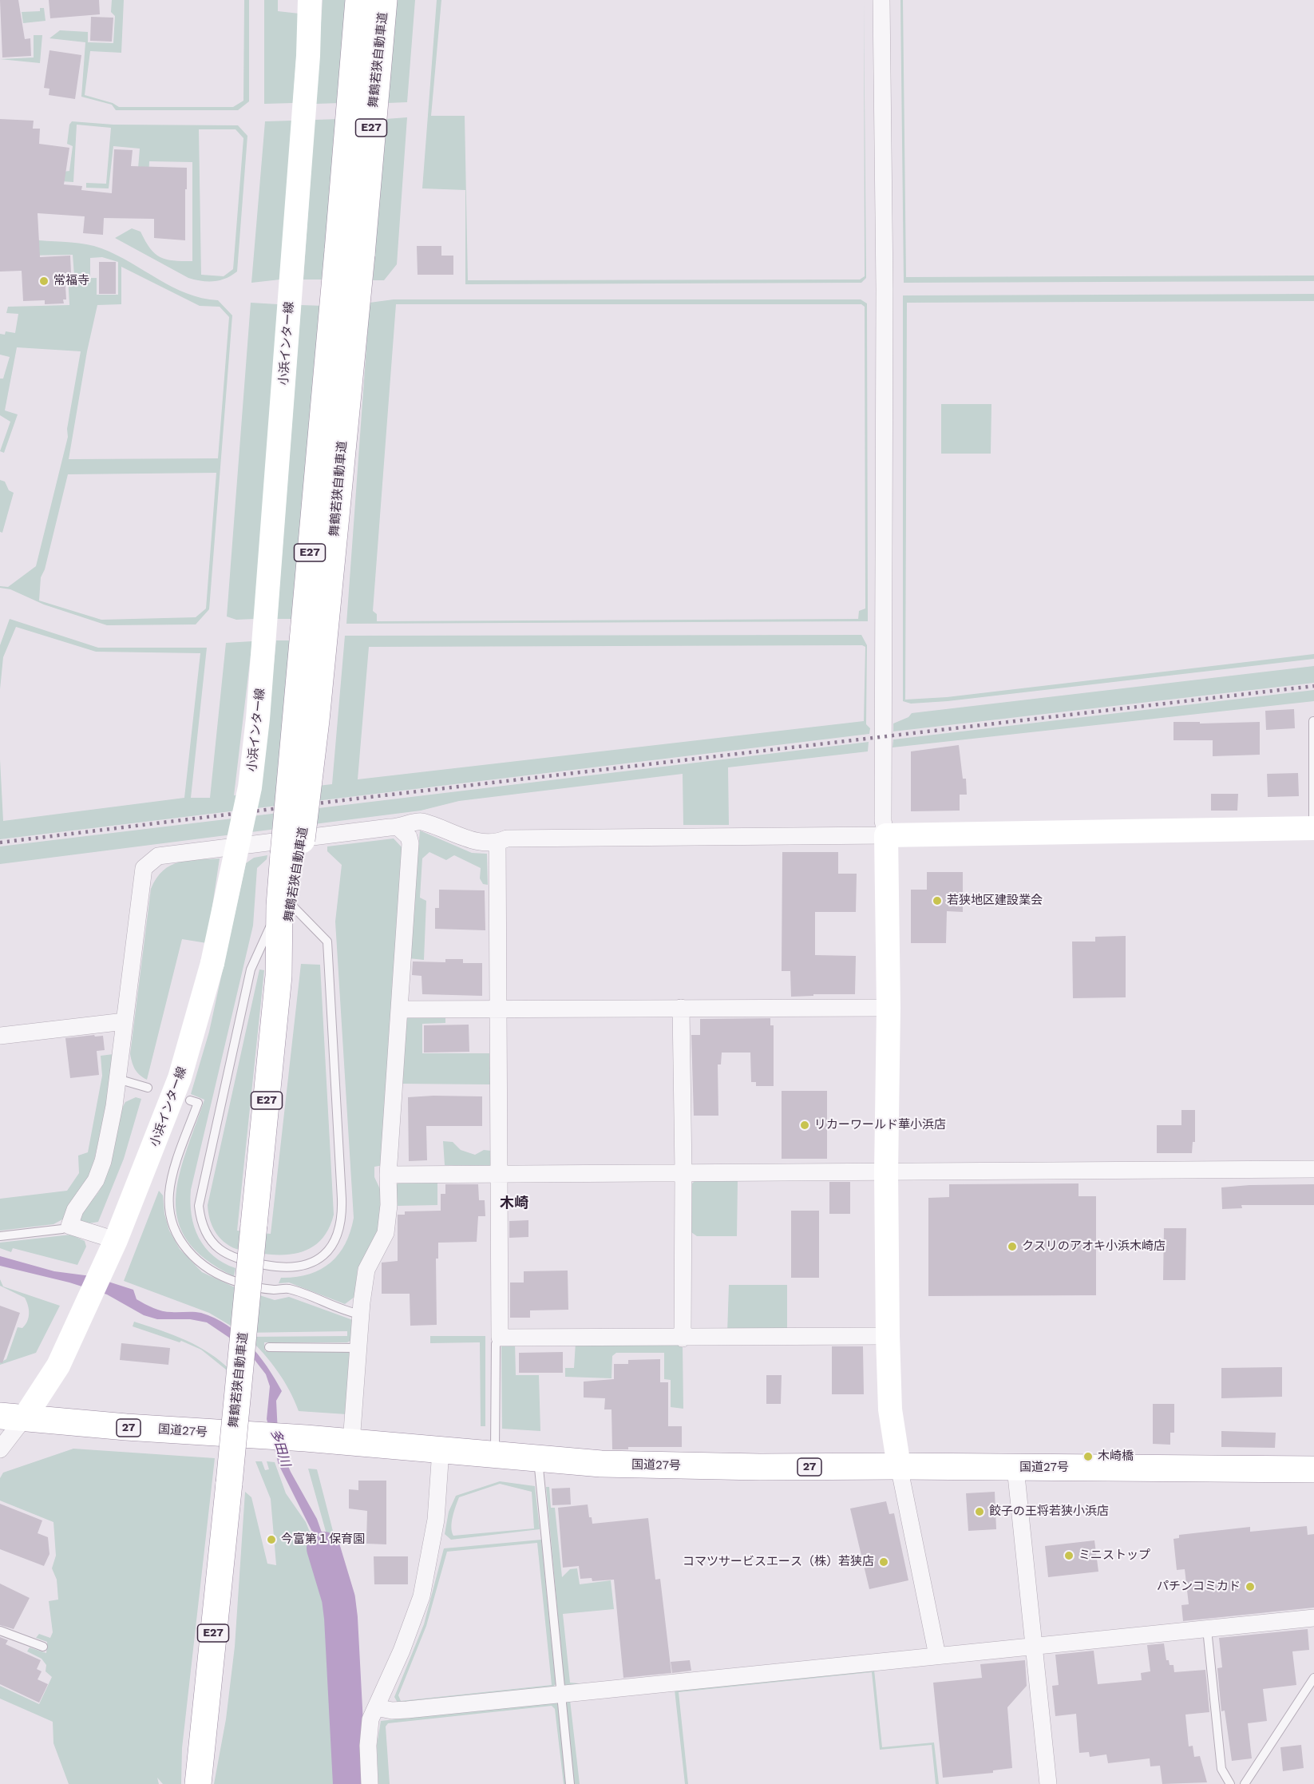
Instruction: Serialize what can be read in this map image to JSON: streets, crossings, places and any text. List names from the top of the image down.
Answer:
{
  "streets": {
    "highway": [
      "舞鶴若狭自動車道",
      "E27",
      "27",
      "国道27号"
    ],
    "main road": ["小浜インター線"]
  },
  "crossings": [
    ["小浜インター線", "国道27号"]
  ],
  "districts": ["木崎"],
  "water": ["多田川"],
  "places": [
    "常福寺",
    "若狭地区建設業会",
    "リカーワールド華小浜店",
    "クスリのアオキ小浜木崎店",
    "木崎橋",
    "餃子の王将若狭小浜店",
    "今富第１保育園",
    "ミニストップ",
    "コマツサービスエース（株）若狭店",
    "パチンコミカド"
  ]
}
